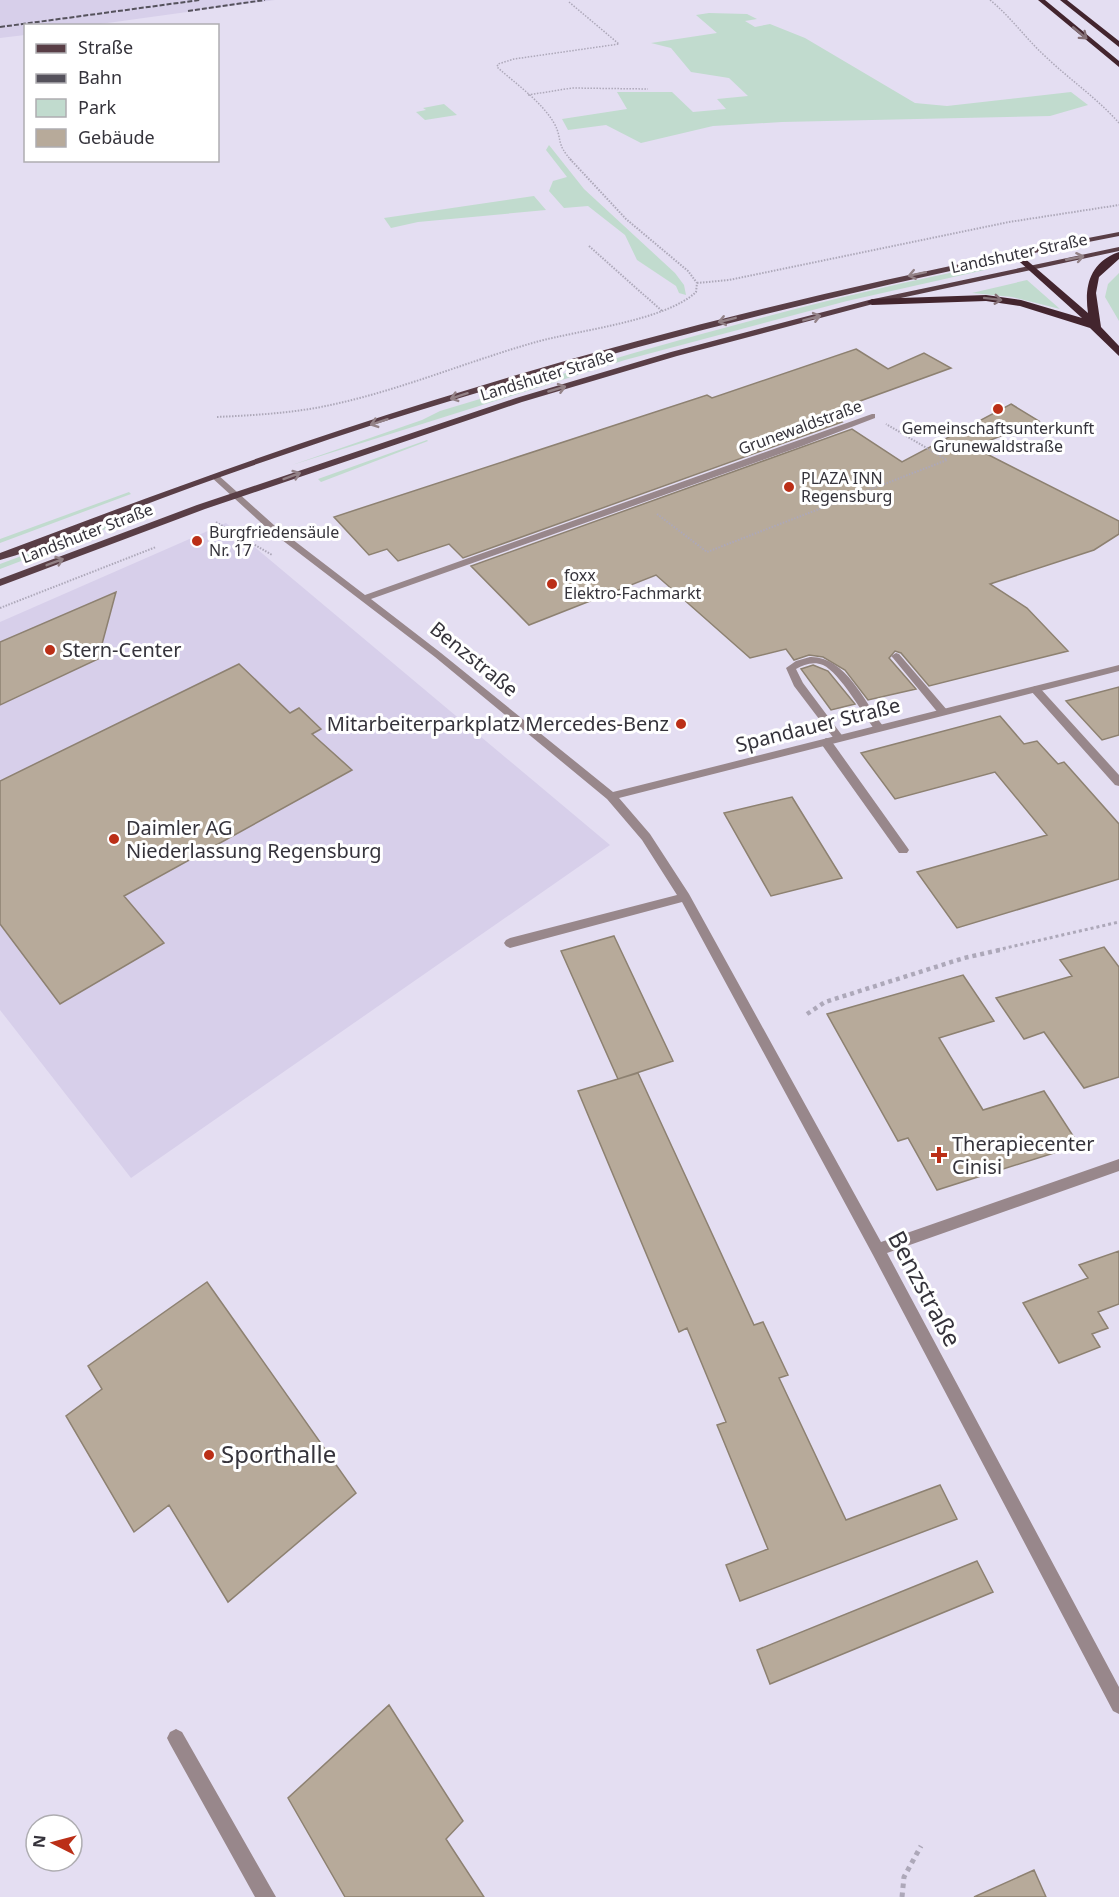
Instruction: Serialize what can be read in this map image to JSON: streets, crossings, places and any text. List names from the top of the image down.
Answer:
{
  "streets": {
    "main road": ["Landshuter Straße"],
    "street": ["Grunewaldstraße", "Benzstraße", "Spandauer Straße"]
  },
  "crossings": [
    ["Landshuter Straße", "Benzstraße"],
    ["Grunewaldstraße", "Benzstraße"],
    ["Benzstraße", "Spandauer Straße"]
  ],
  "places": {
    "other": [
      "Gemeinschaftsunterkunft Grunewaldstraße",
      "PLAZA INN Regensburg",
      "Burgfriedensäule Nr. 17",
      "foxx Elektro-Fachmarkt",
      "Stern-Center",
      "Mitarbeiterparkplatz Mercedes-Benz",
      "Daimler AG Niederlassung Regensburg",
      "Sporthalle"
    ],
    "health": ["Therapiecenter Cinisi"]
  },
  "legend": [
    "Straße",
    "Bahn",
    "Park",
    "Gebäude"
  ],
  "north": "left"
}
